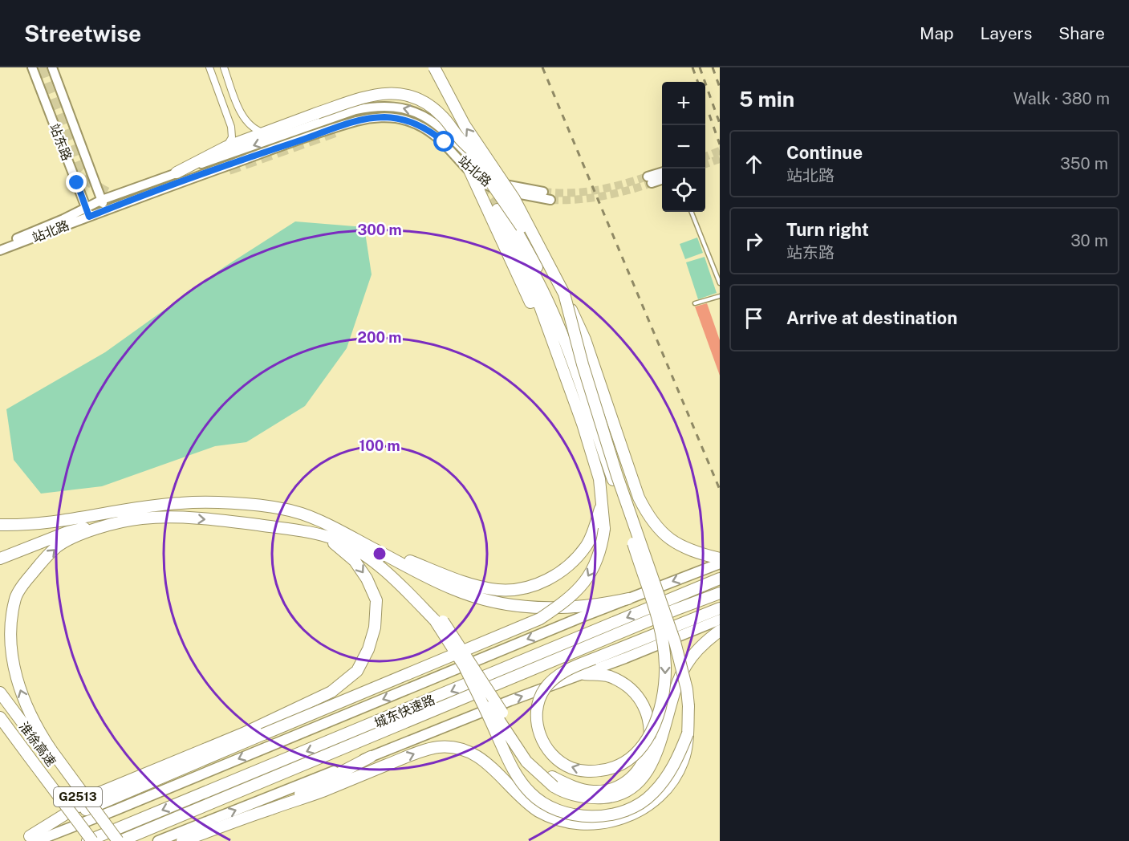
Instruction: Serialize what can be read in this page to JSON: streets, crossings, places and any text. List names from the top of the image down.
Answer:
{
  "streets": {
    "highway": ["城东快速路", "淮徐高速", "G2513"],
    "street": ["站东路", "站北路"]
  },
  "crossings": [
    ["站东路", "站北路"]
  ],
  "page": {
    "header": "Streetwise",
    "nav": ["Map", "Layers", "Share"],
    "heading": ["5 min", "Walk · 380 m"],
    "map_buttons": ["+", "−"],
    "list": [
      ["Continue", "站北路", "350 m"],
      ["Turn right", "站东路", "30 m"],
      "Arrive at destination"
    ]
  },
  "rings": ["300 m", "200 m", "100 m"]
}
